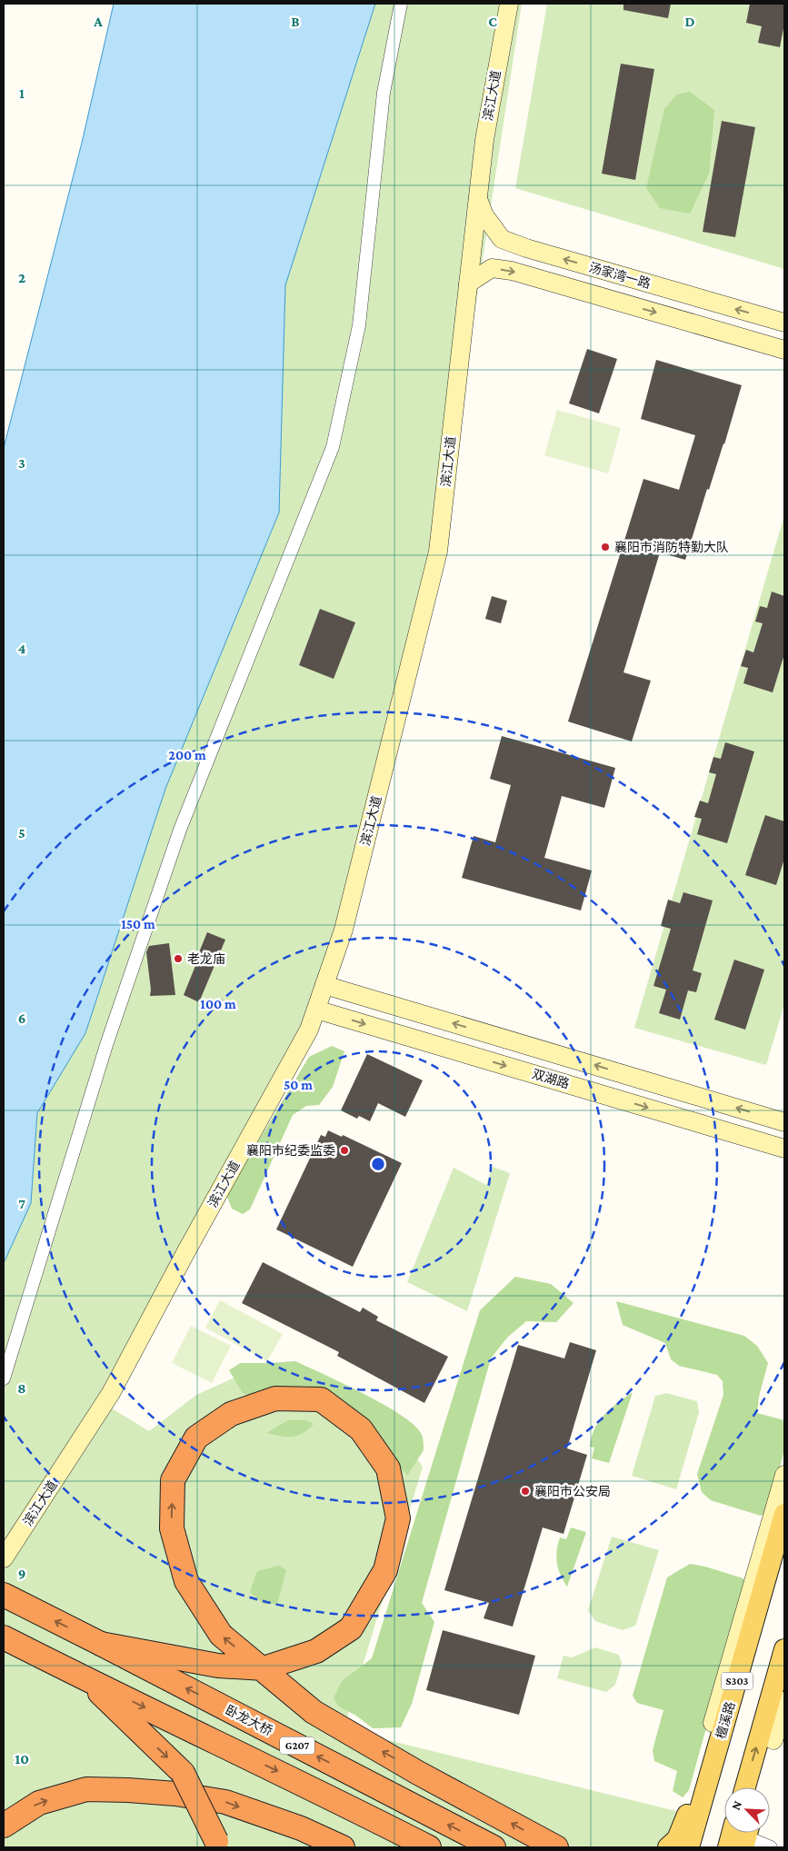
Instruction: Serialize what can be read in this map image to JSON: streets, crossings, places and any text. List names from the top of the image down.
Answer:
{
  "streets": {
    "highway": ["卧龙大桥", "G207"],
    "main road": ["S303", "檀溪路"],
    "street": ["滨江大道", "汤家湾一路", "双湖路"]
  },
  "crossings": [
    ["滨江大道", "汤家湾一路"],
    ["滨江大道", "双湖路"]
  ],
  "places": [
    "襄阳市消防特勤大队",
    "老龙庙",
    "襄阳市纪委监委",
    "襄阳市公安局"
  ],
  "north": "top left",
  "grid": {
    "columns": [
      "A",
      "B",
      "C",
      "D"
    ],
    "rows": [
      "1",
      "2",
      "3",
      "4",
      "5",
      "6",
      "7",
      "8",
      "9",
      "10"
    ]
  },
  "rings": [
    "200 m",
    "150 m",
    "100 m",
    "50 m"
  ]
}
